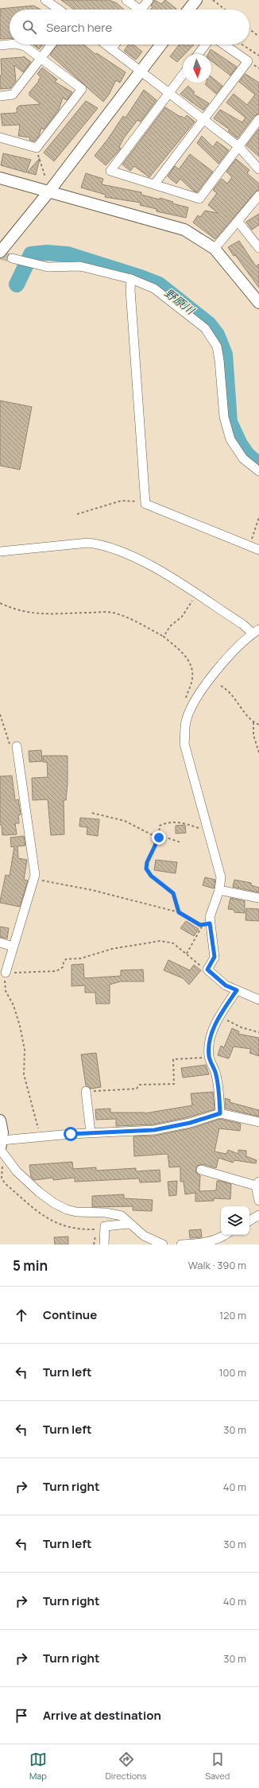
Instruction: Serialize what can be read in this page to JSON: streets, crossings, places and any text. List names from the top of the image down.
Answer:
{
  "water": ["野原川"],
  "north": "bottom",
  "page": {
    "search": "Search here",
    "heading": ["5 min", "Walk · 390 m"],
    "list": [
      ["Continue", "120 m"],
      ["Turn left", "100 m"],
      ["Turn left", "30 m"],
      ["Turn right", "40 m"],
      ["Turn left", "30 m"],
      ["Turn right", "40 m"],
      ["Turn right", "30 m"],
      "Arrive at destination"
    ],
    "nav": ["Map", "Directions", "Saved"]
  }
}
